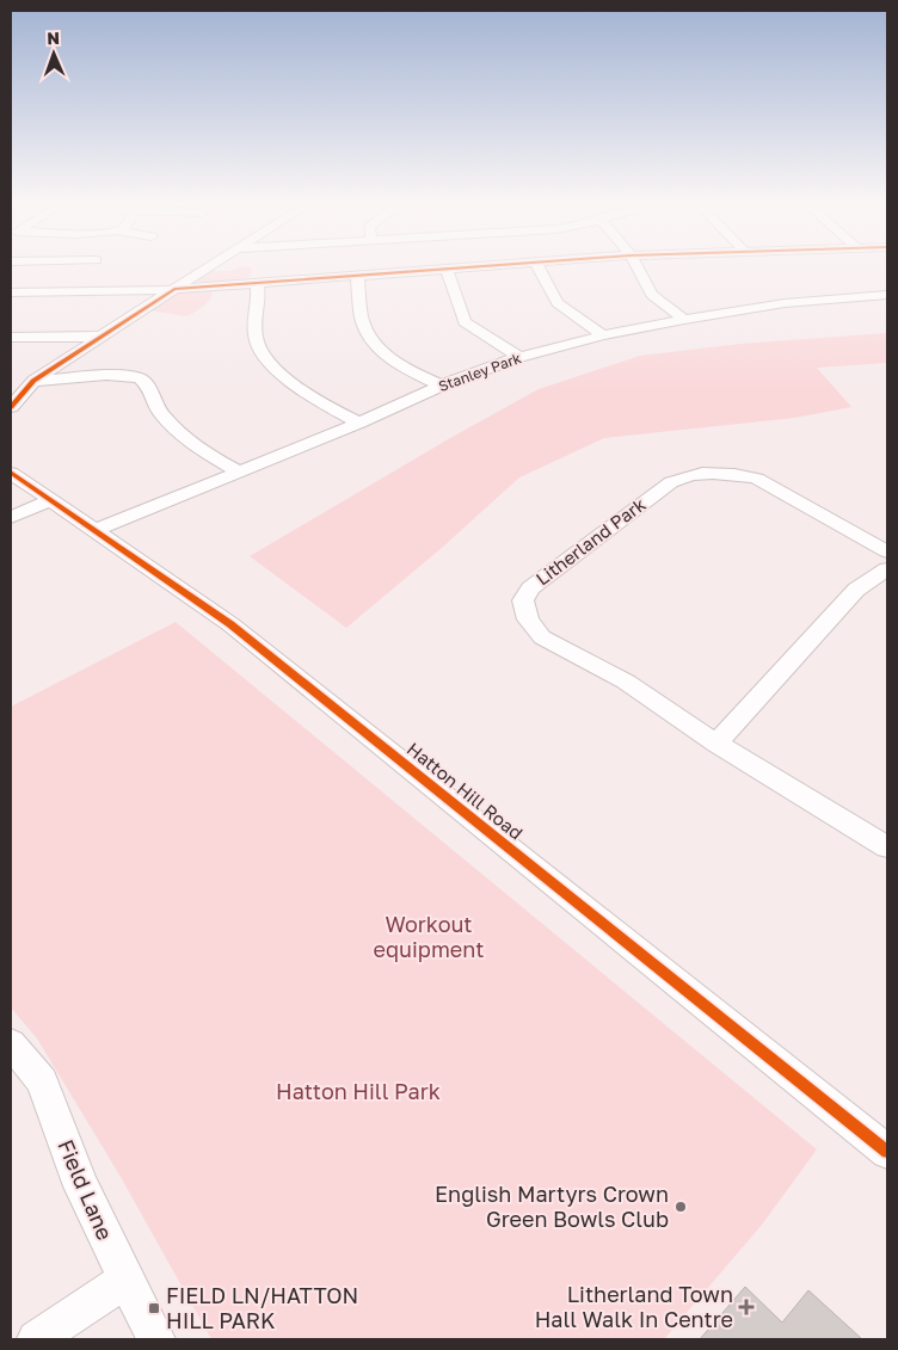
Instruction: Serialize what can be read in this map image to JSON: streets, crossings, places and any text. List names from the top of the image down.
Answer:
{
  "streets": {
    "street": [
      "Stanley Park",
      "Litherland Park",
      "Hatton Hill Road",
      "Field Lane"
    ]
  },
  "crossings": [
    ["Stanley Park", "Hatton Hill Road"]
  ],
  "parks": ["Workout equipment", "Hatton Hill Park"],
  "places": {
    "other": ["English Martyrs Crown Green Bowls Club"],
    "health": ["Litherland Town Hall Walk In Centre"],
    "transit": ["FIELD LN/HATTON HILL PARK"]
  },
  "north": "top"
}
